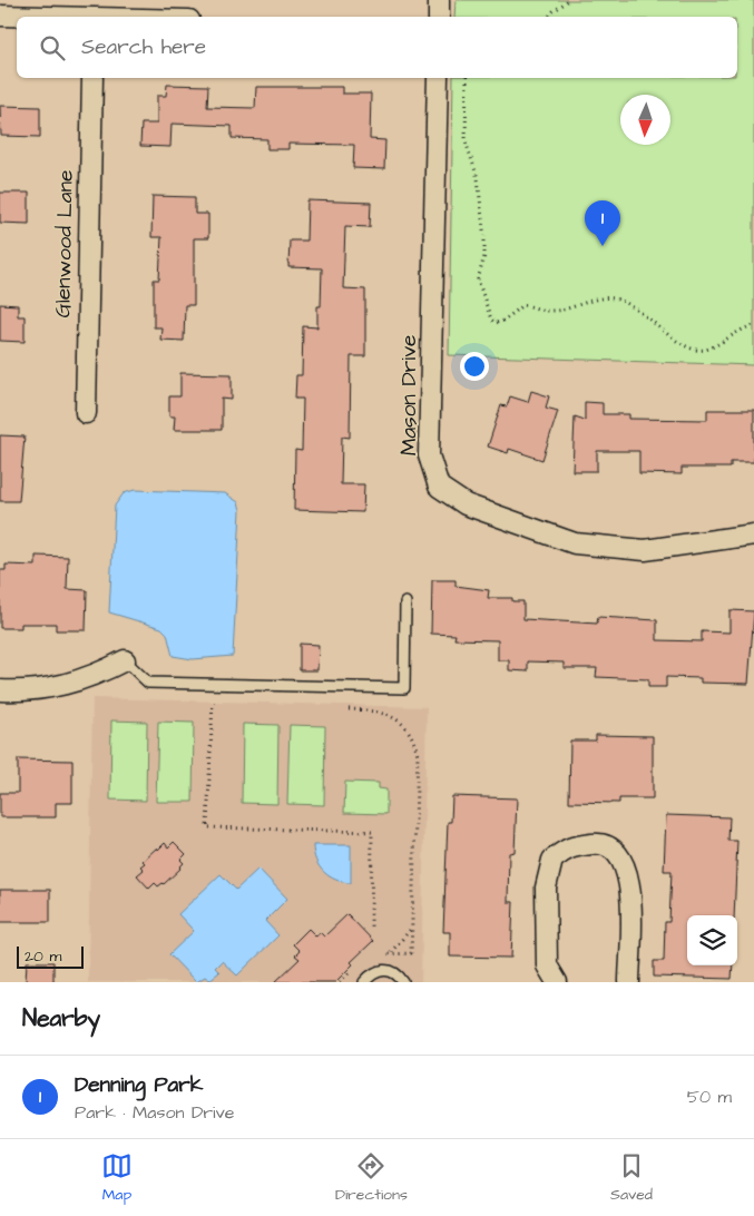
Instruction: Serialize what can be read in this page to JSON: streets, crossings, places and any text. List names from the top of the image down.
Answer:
{
  "streets": {
    "street": ["Glenwood Lane", "Mason Drive"]
  },
  "scale_bar": "20 m",
  "north": "bottom",
  "page": {
    "search": "Search here",
    "pins": "1",
    "scale": "20 m",
    "heading": "Nearby",
    "list": [
      {
        "mark": "1",
        "name": "Denning Park",
        "note": "Park · Mason Drive",
        "value": "50 m"
      }
    ],
    "nav": ["Map", "Directions", "Saved"]
  }
}
